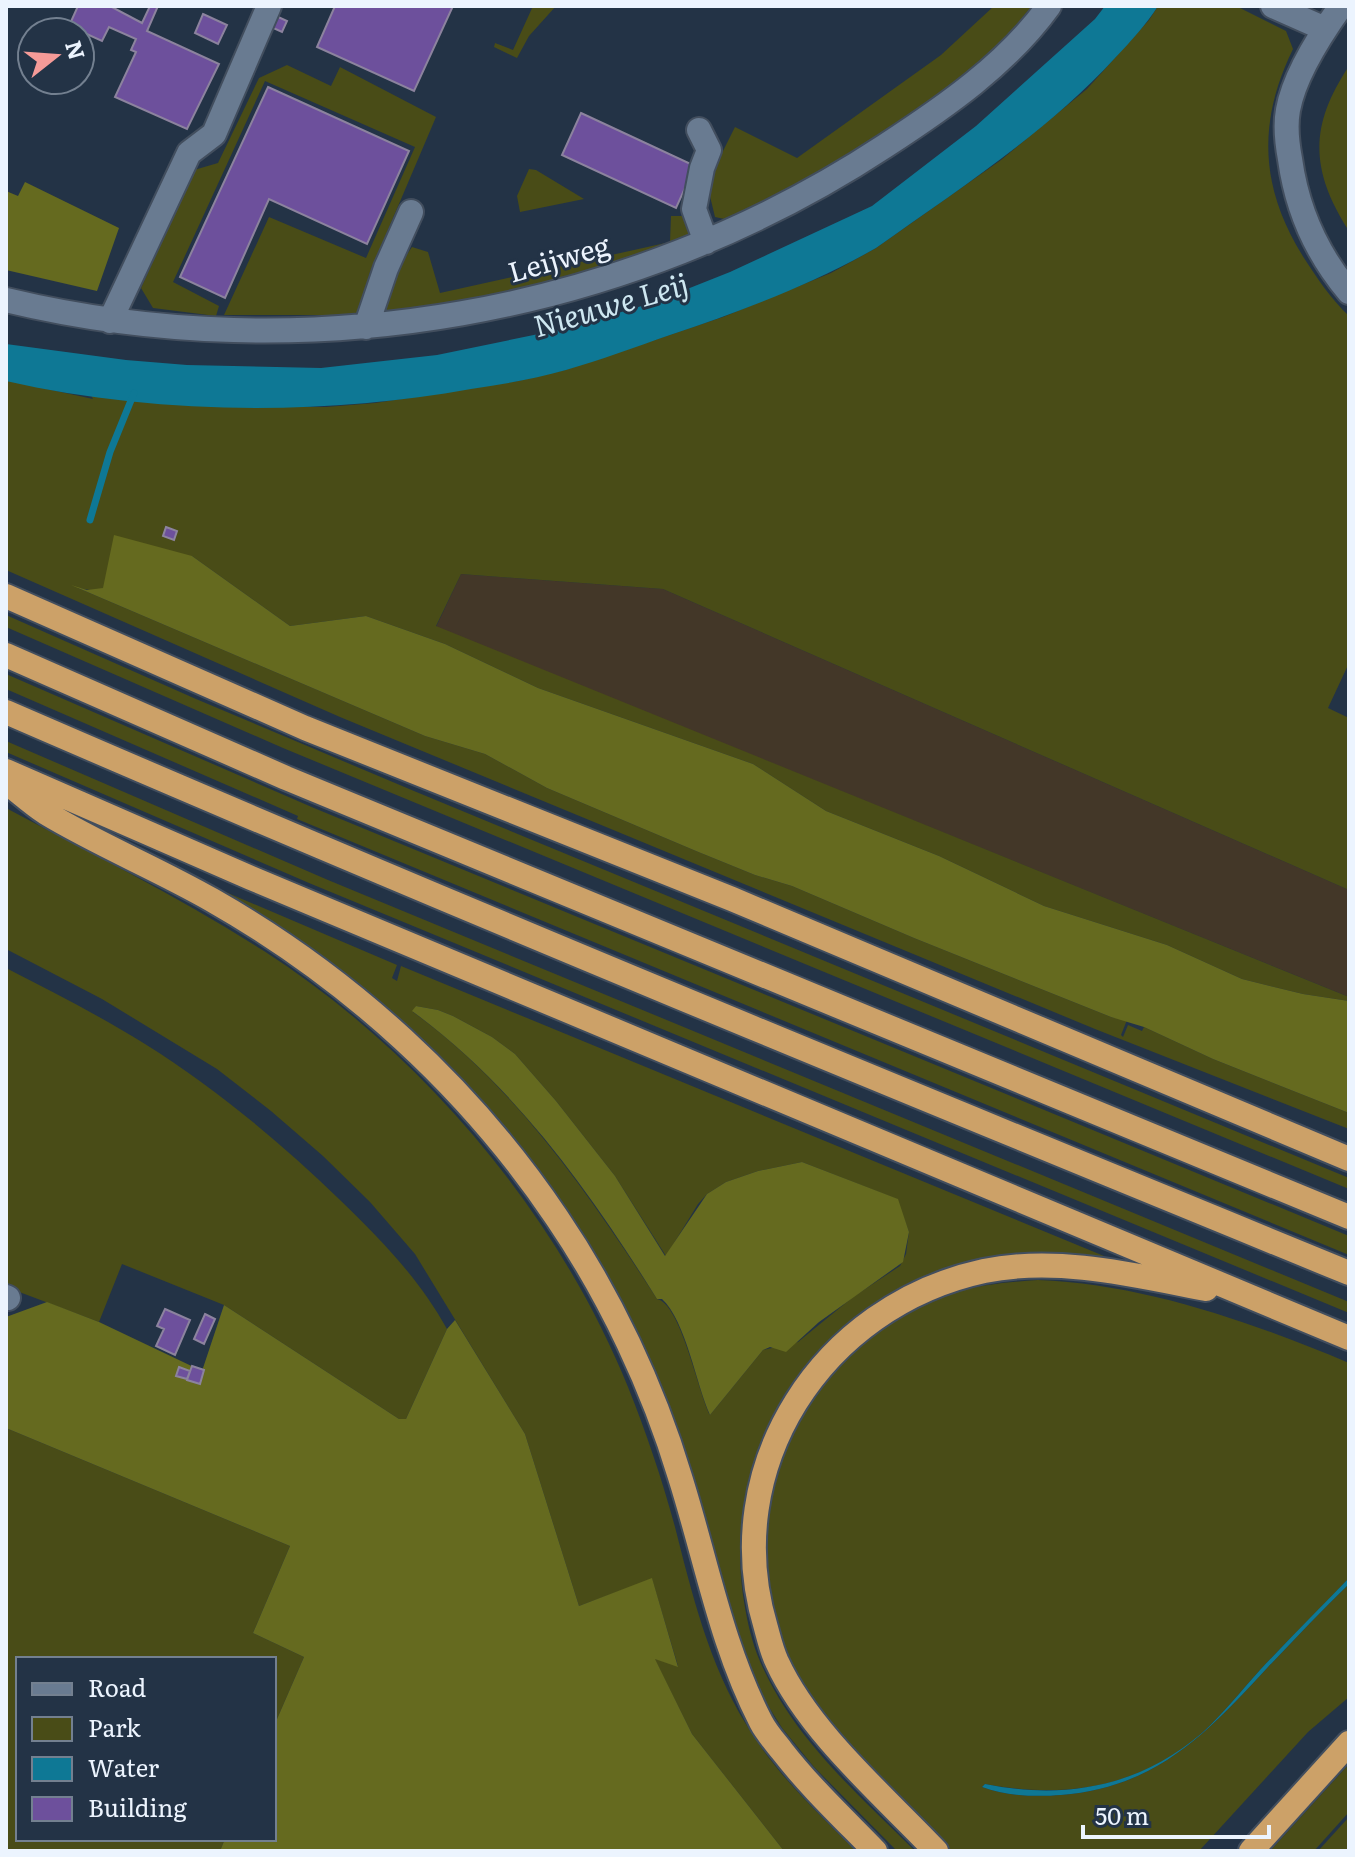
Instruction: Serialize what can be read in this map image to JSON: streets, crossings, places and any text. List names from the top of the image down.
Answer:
{
  "streets": {
    "street": ["Leijweg"]
  },
  "water": ["Nieuwe Leij"],
  "legend": [
    "Road",
    "Park",
    "Water",
    "Building"
  ],
  "scale_bar": "50 m",
  "north": "right"
}
